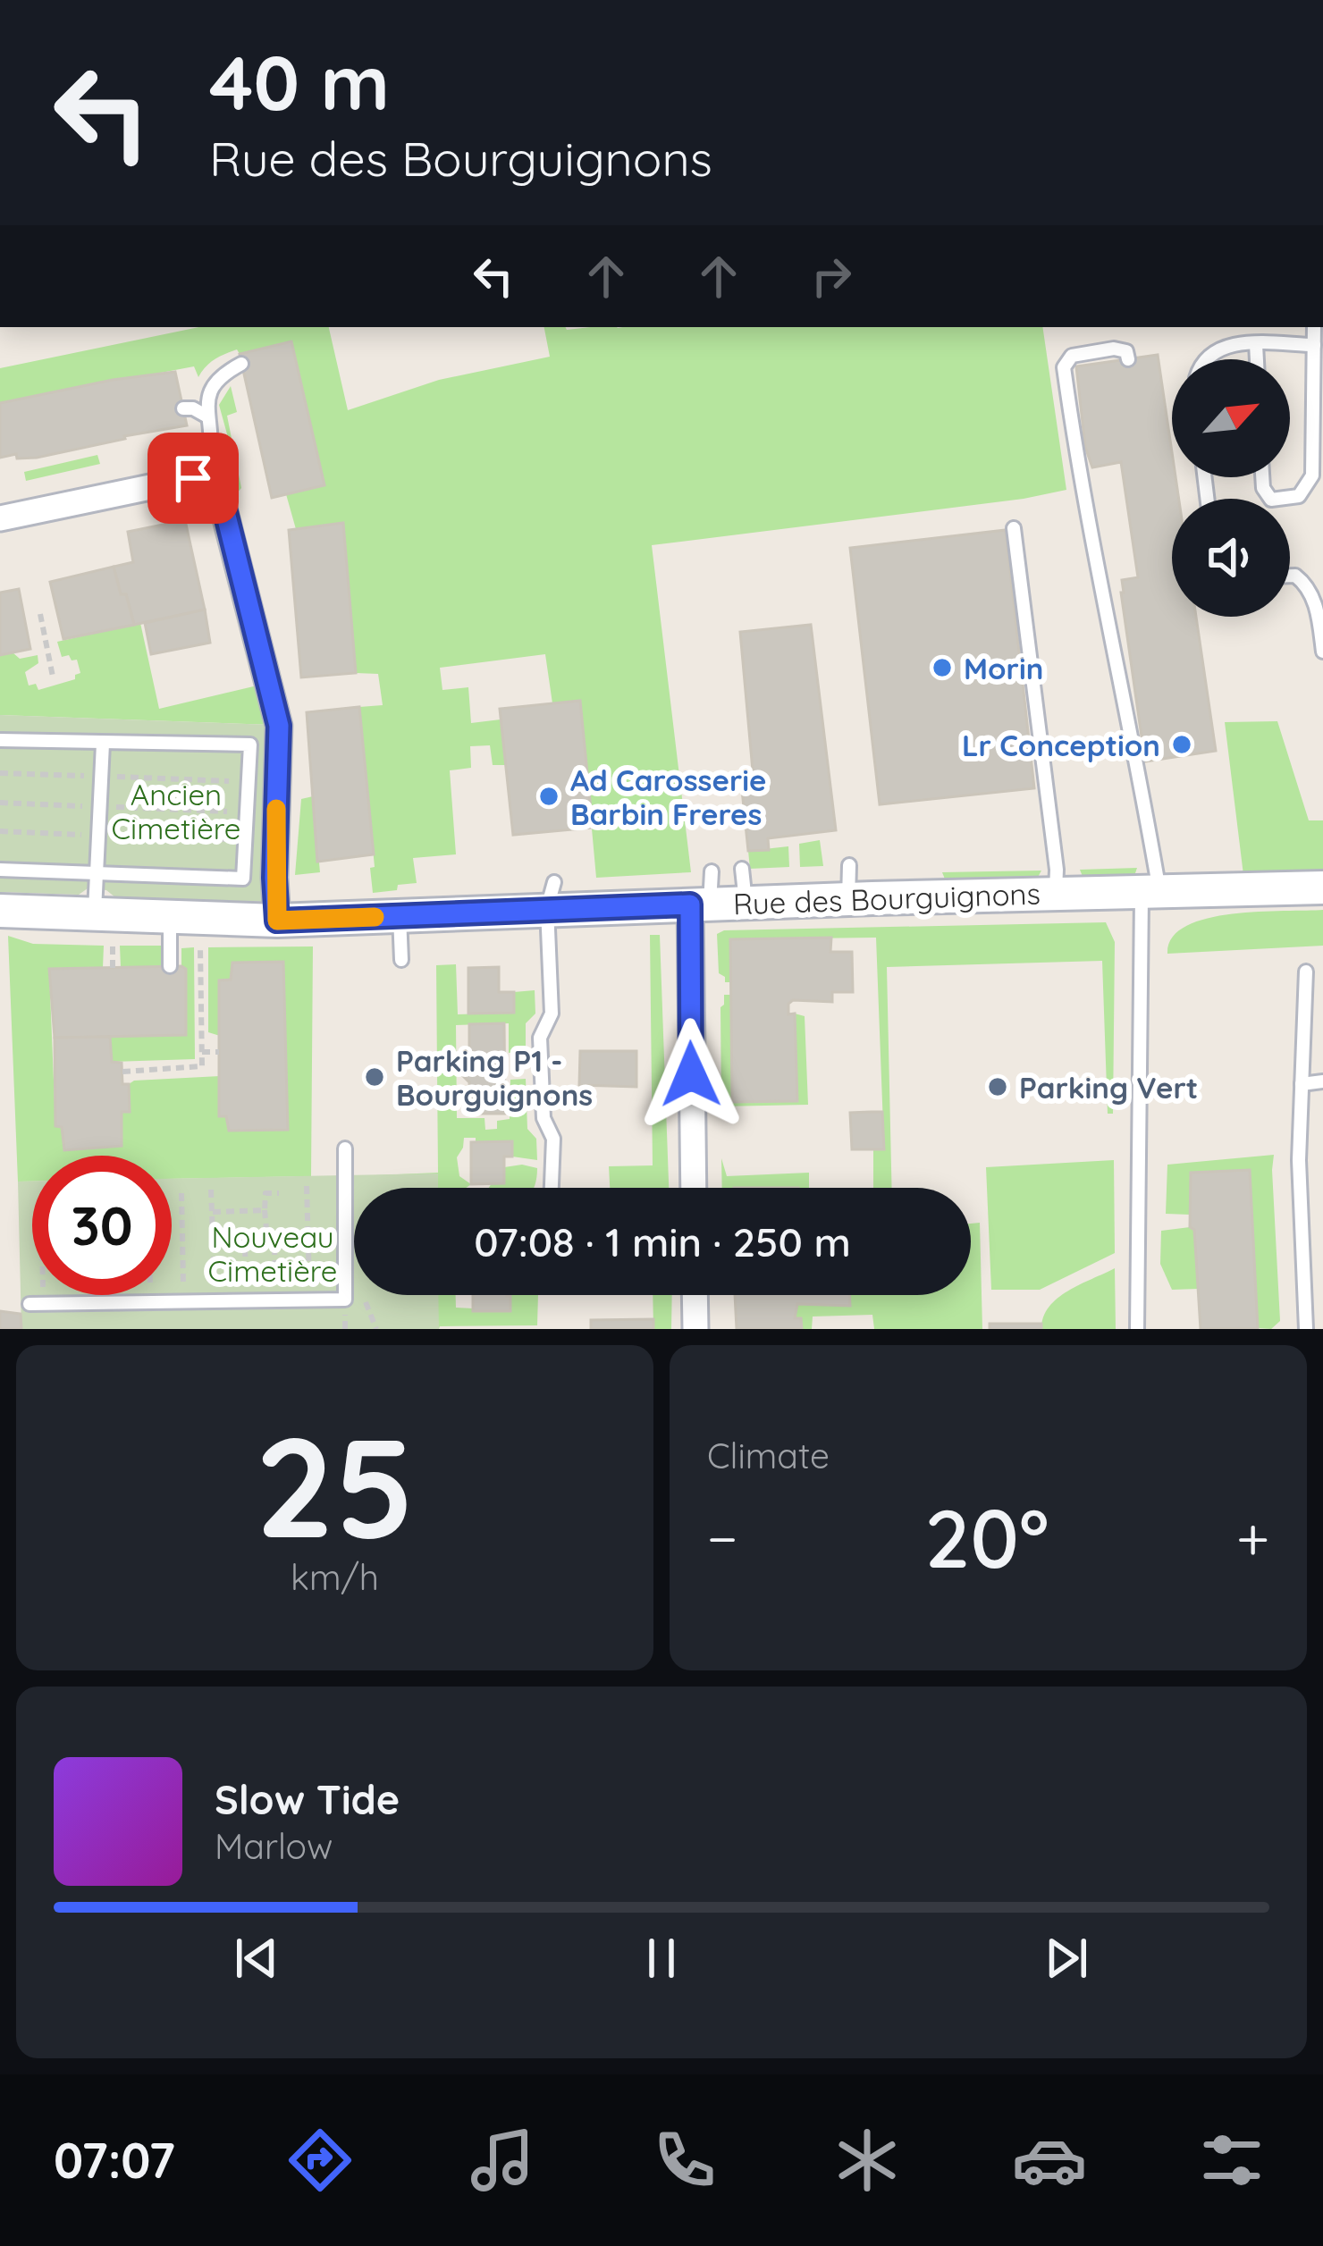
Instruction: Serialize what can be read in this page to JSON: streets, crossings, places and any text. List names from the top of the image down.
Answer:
{
  "streets": {
    "street": ["Rue des Bourguignons"]
  },
  "parks": ["Ancien Cimetière", "Nouveau Cimetière"],
  "places": [
    "Morin",
    "Lr Conception",
    "Ad Carosserie Barbin Freres",
    "Parking P1 - Bourguignons",
    "Parking Vert"
  ],
  "north": "top right",
  "page": {
    "turn": ["40 m", "Rue des Bourguignons"],
    "limit": "30",
    "trip": "07:08 · 1 min · 250 m",
    "tile": [
      ["25", "km/h"],
      "Climate"
    ],
    "heat": ["−", "20°", "+"],
    "song": ["Slow Tide", "Marlow"],
    "tabs": "07:07"
  }
}
